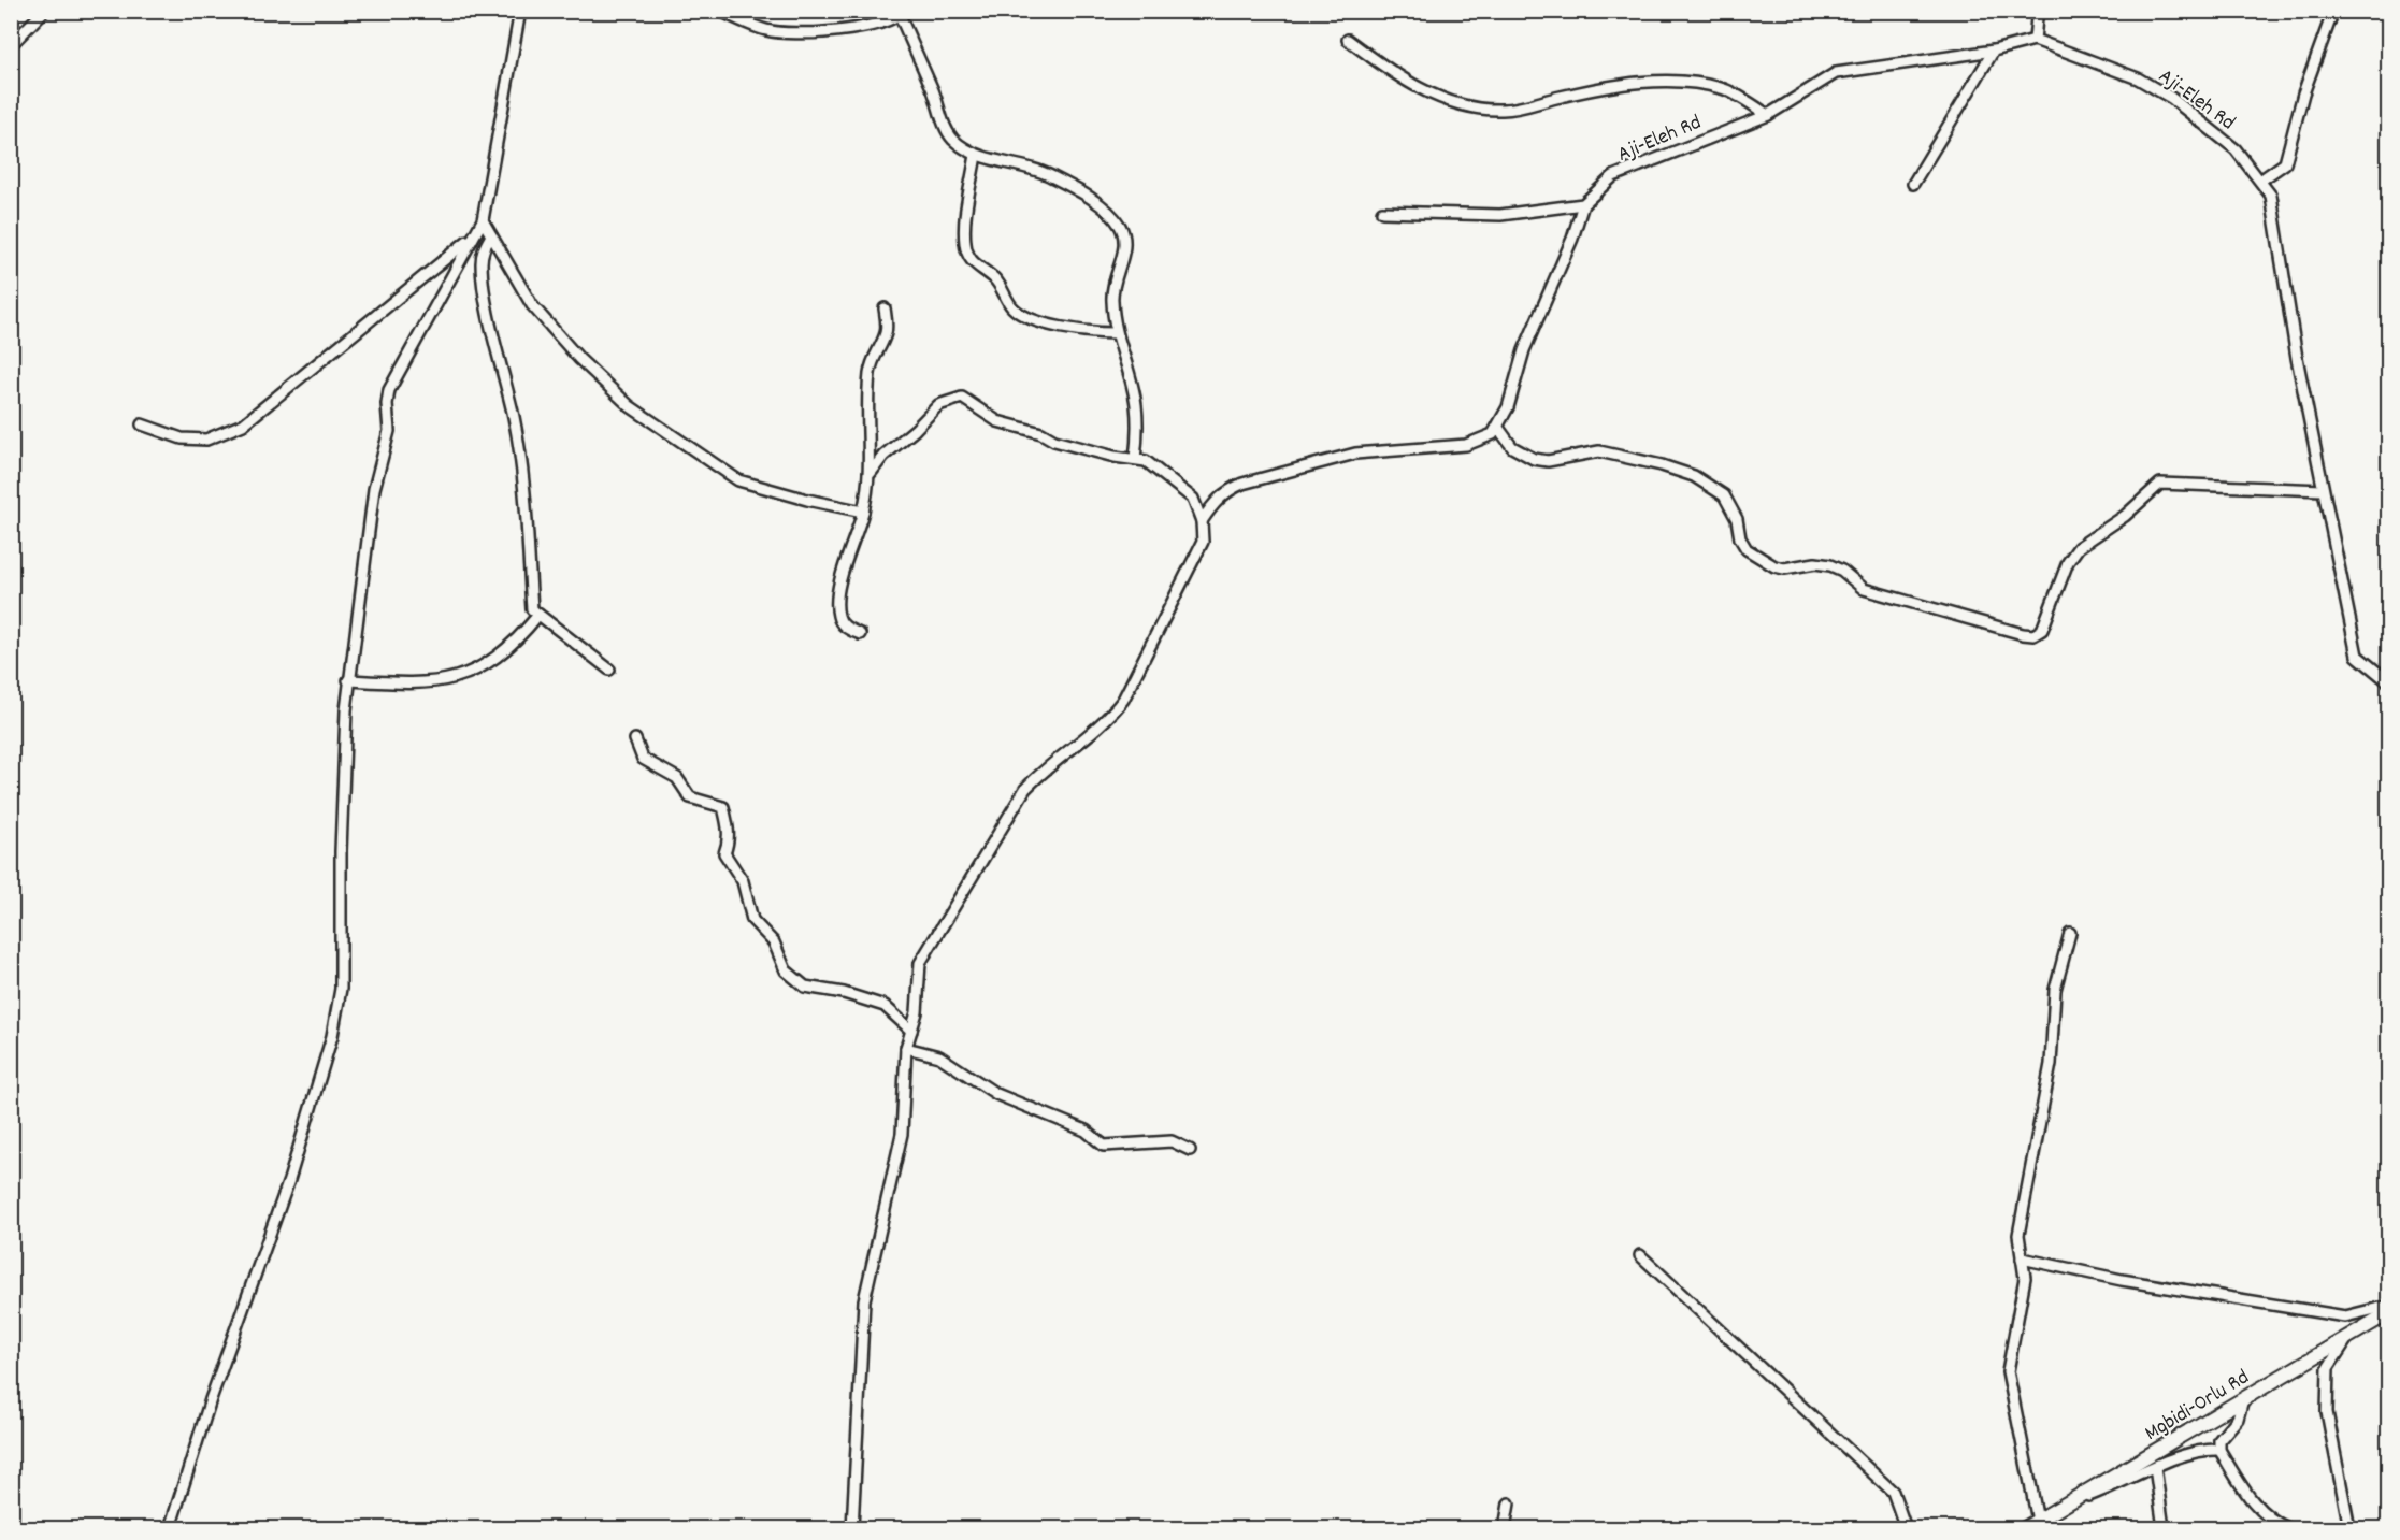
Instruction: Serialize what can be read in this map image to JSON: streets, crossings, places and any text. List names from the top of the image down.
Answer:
{
  "streets": {
    "main road": ["Mgbidi-Orlu Rd"],
    "street": ["Aji-Eleh Rd"]
  }
}
